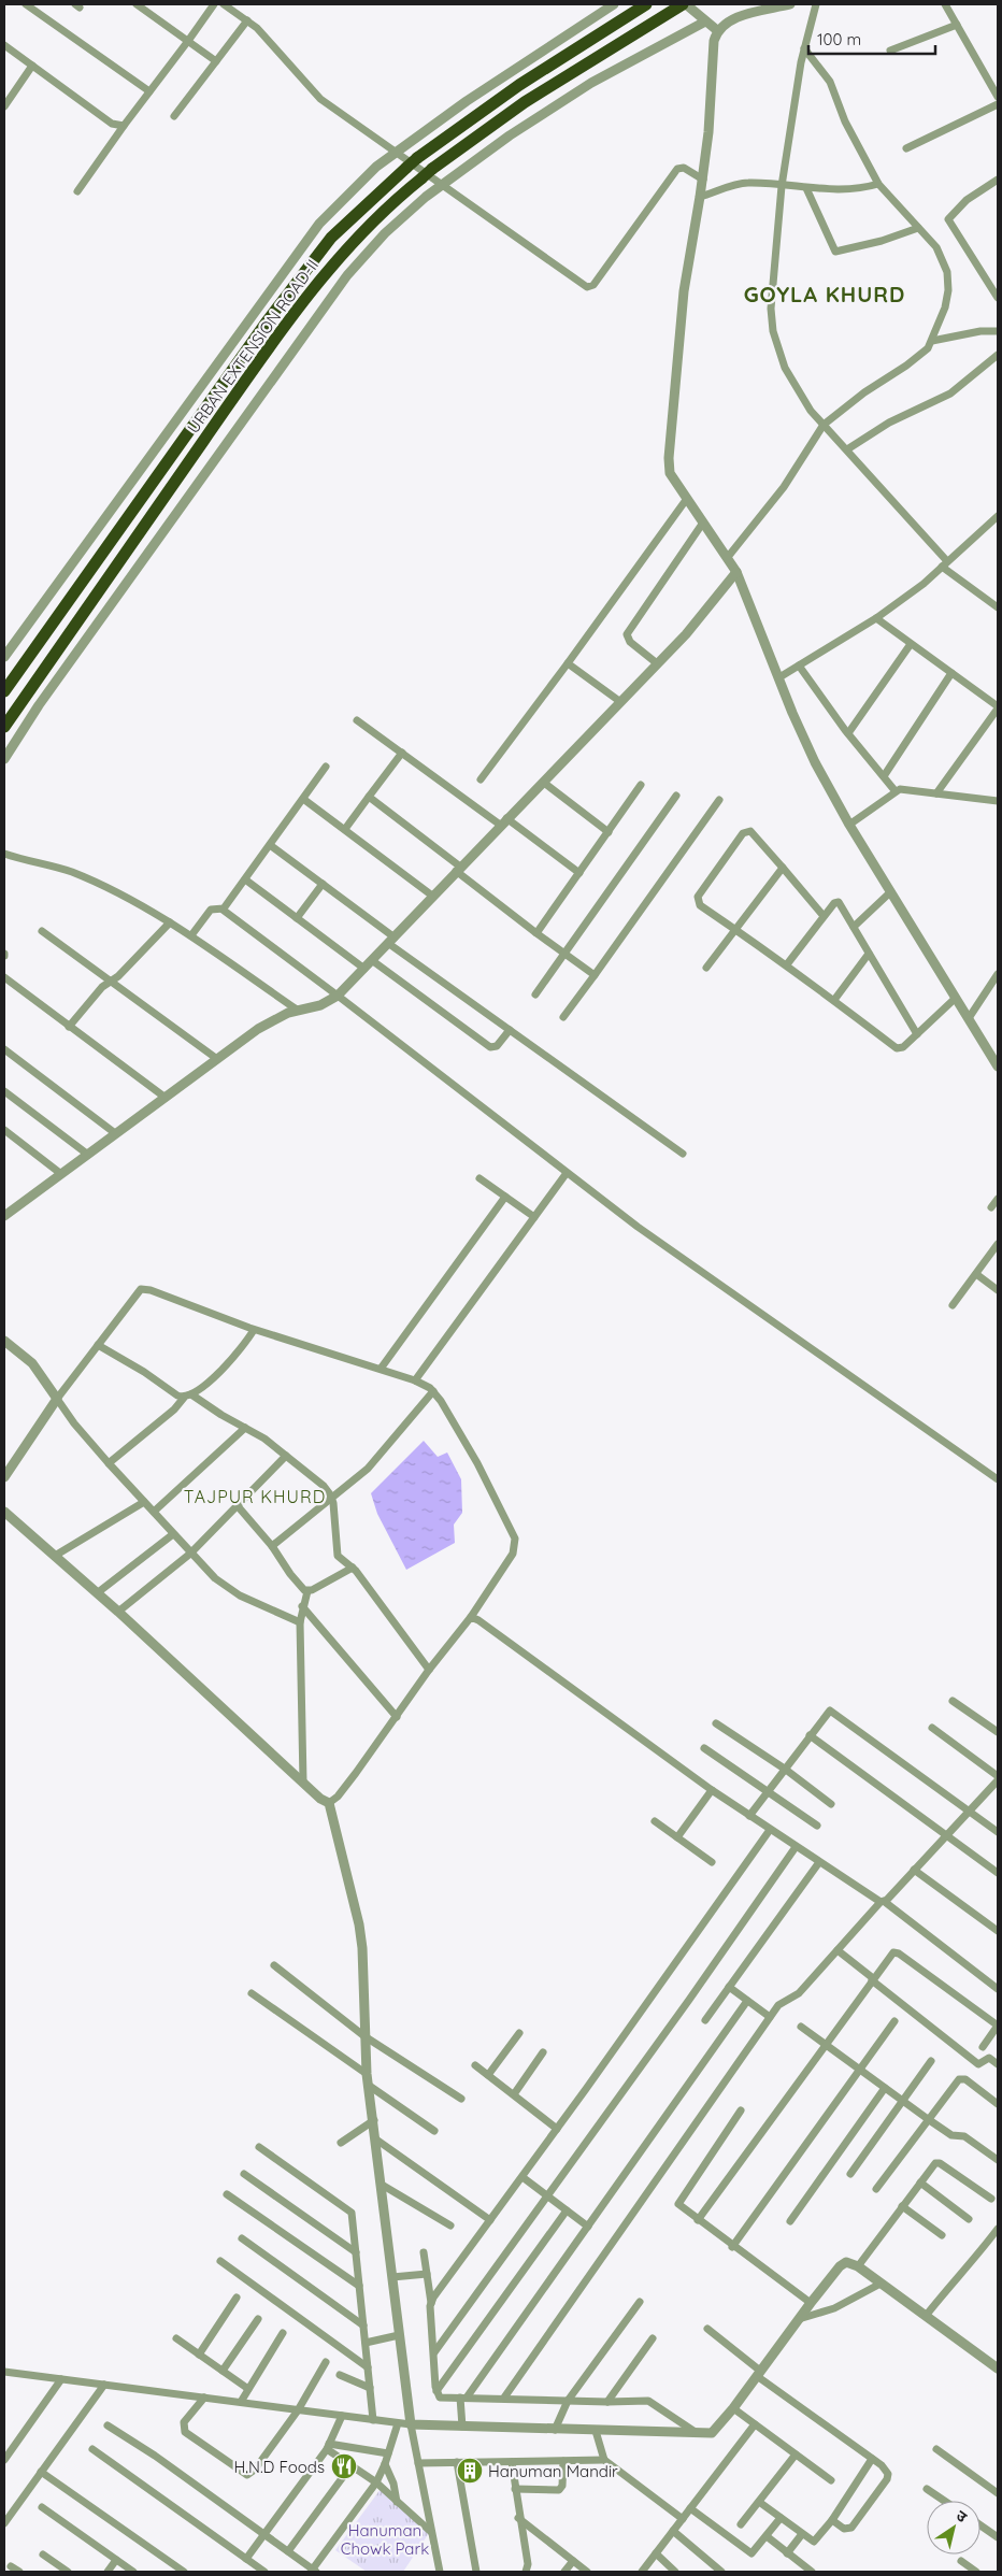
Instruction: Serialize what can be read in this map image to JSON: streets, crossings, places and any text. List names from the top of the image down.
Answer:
{
  "streets": {
    "highway": ["URBAN EXTENSION ROAD-II"]
  },
  "districts": ["GOYLA KHURD", "TAJPUR KHURD"],
  "parks": ["Hanuman Chowk Park"],
  "places": {
    "restaurant": ["H.N.D Foods"],
    "building": ["Hanuman Mandir"]
  },
  "scale_bar": "100 m",
  "north": "top right"
}
